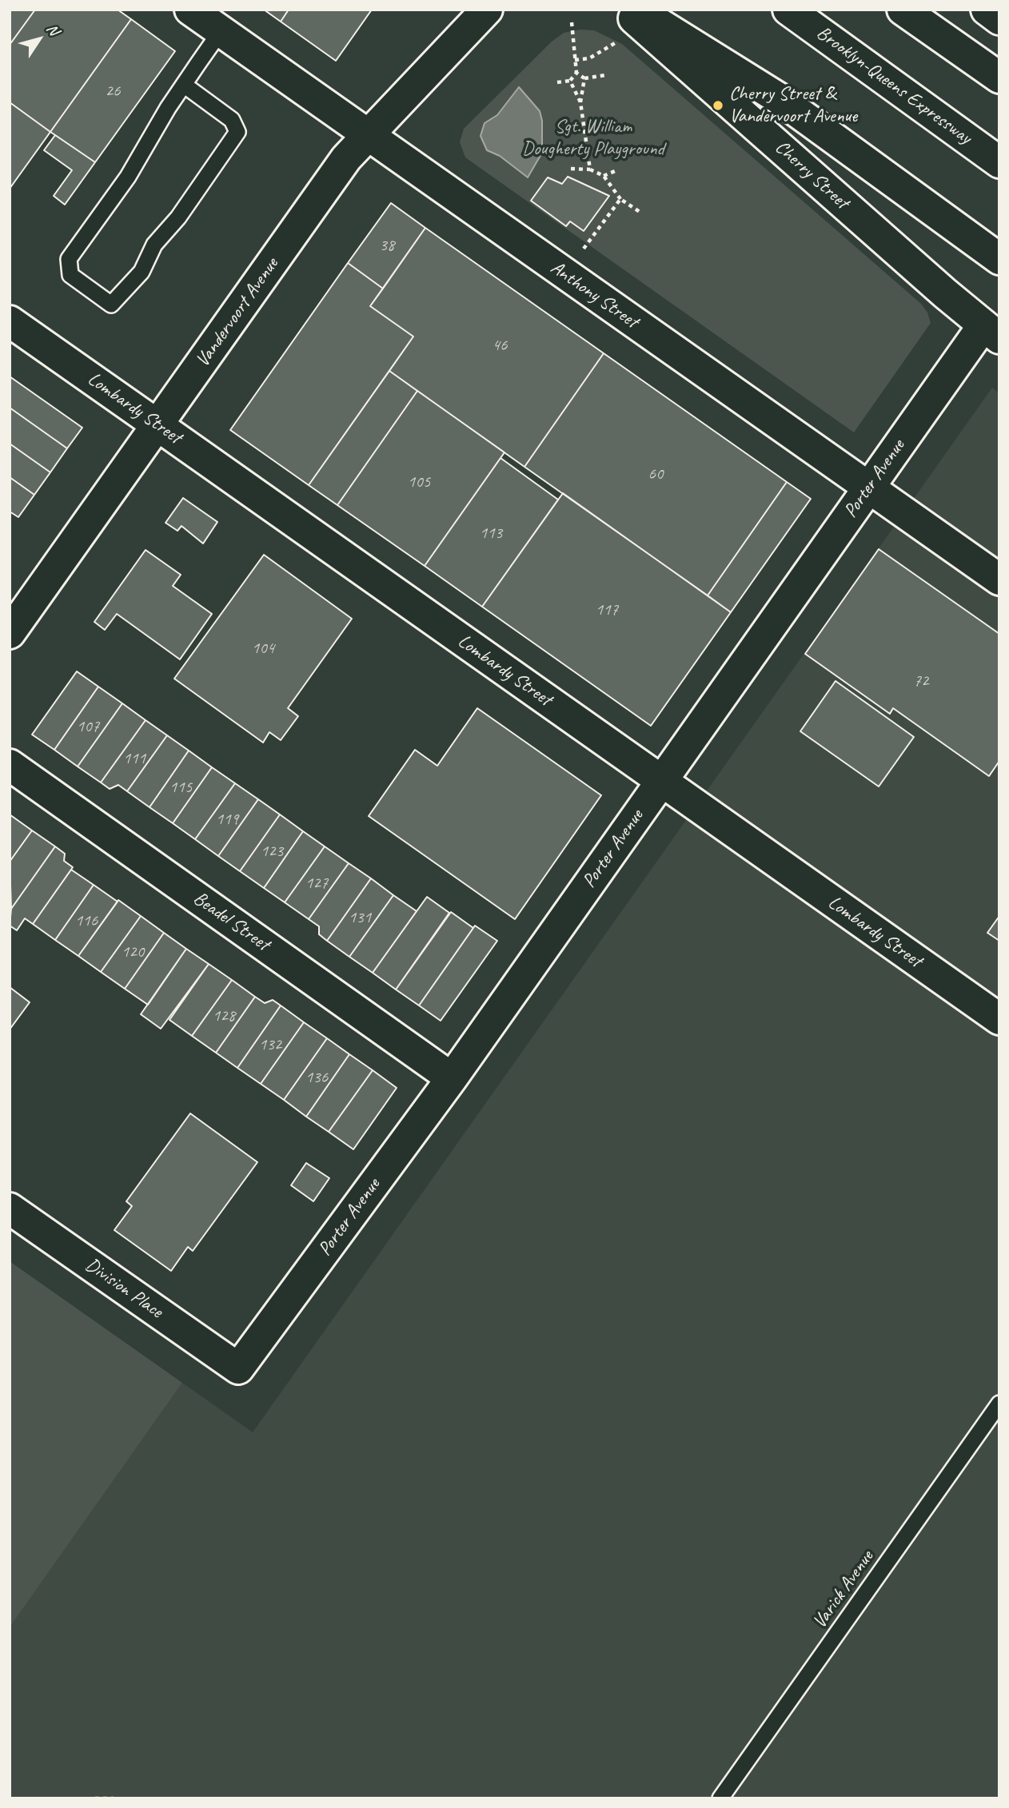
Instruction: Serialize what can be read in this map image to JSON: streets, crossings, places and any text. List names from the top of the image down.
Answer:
{
  "streets": {
    "main road": [
      "Brooklyn-Queens Expressway",
      "Cherry Street",
      "Anthony Street",
      "Vandervoort Avenue",
      "Lombardy Street",
      "Porter Avenue",
      "Beadel Street",
      "Division Place"
    ],
    "lane": ["Varick Avenue"]
  },
  "crossings": [
    ["Cherry Street", "Porter Avenue"],
    ["Anthony Street", "Vandervoort Avenue"],
    ["Anthony Street", "Porter Avenue"],
    ["Vandervoort Avenue", "Lombardy Street"],
    ["Lombardy Street", "Porter Avenue"],
    ["Porter Avenue", "Beadel Street"],
    ["Porter Avenue", "Division Place"]
  ],
  "parks": ["Sgt. William Dougherty Playground"],
  "places": ["Cherry Street & Vandervoort Avenue"],
  "house_numbers": [
    "26",
    "38",
    "46",
    "60",
    "105",
    "113",
    "117",
    "104",
    "72",
    "107",
    "111",
    "115",
    "119",
    "123",
    "127",
    "131",
    "116",
    "120",
    "128",
    "132",
    "136"
  ],
  "north": "top right"
}
